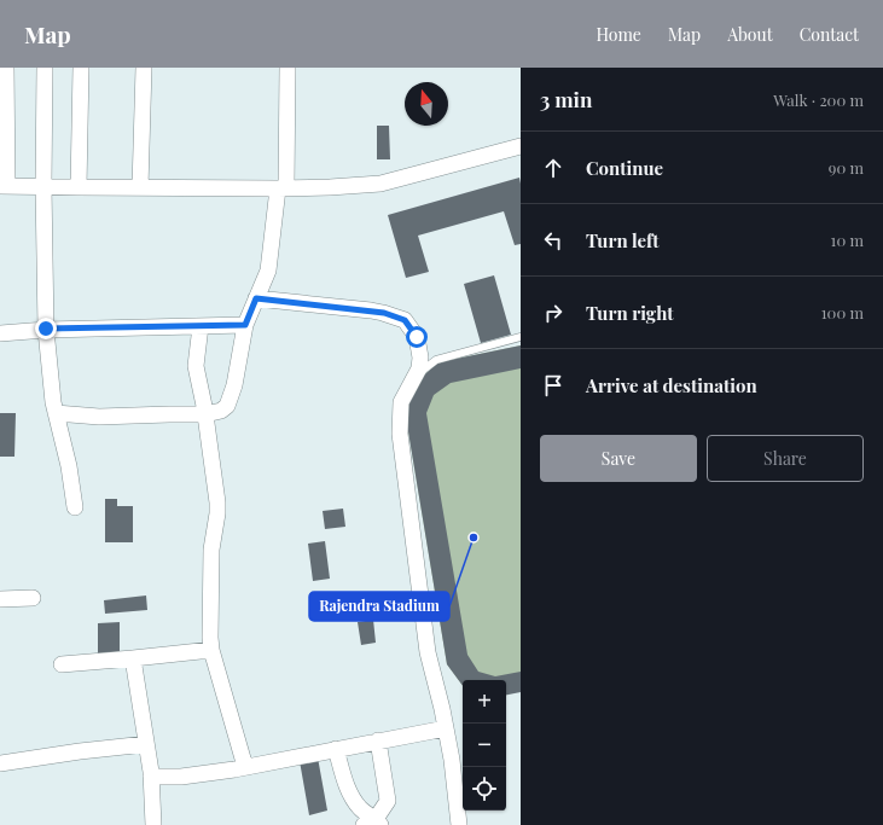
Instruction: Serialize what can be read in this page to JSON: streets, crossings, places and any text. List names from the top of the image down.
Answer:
{
  "places": ["Rajendra Stadium"],
  "north": "top",
  "page": {
    "header": "Map",
    "nav": [
      "Home",
      "Map",
      "About",
      "Contact"
    ],
    "heading": ["3 min", "Walk · 200 m"],
    "list": [
      ["Continue", "90 m"],
      ["Turn left", "10 m"],
      ["Turn right", "100 m"],
      "Arrive at destination"
    ],
    "buttons": ["Save", "Share"],
    "map_buttons": ["+", "−"]
  }
}
